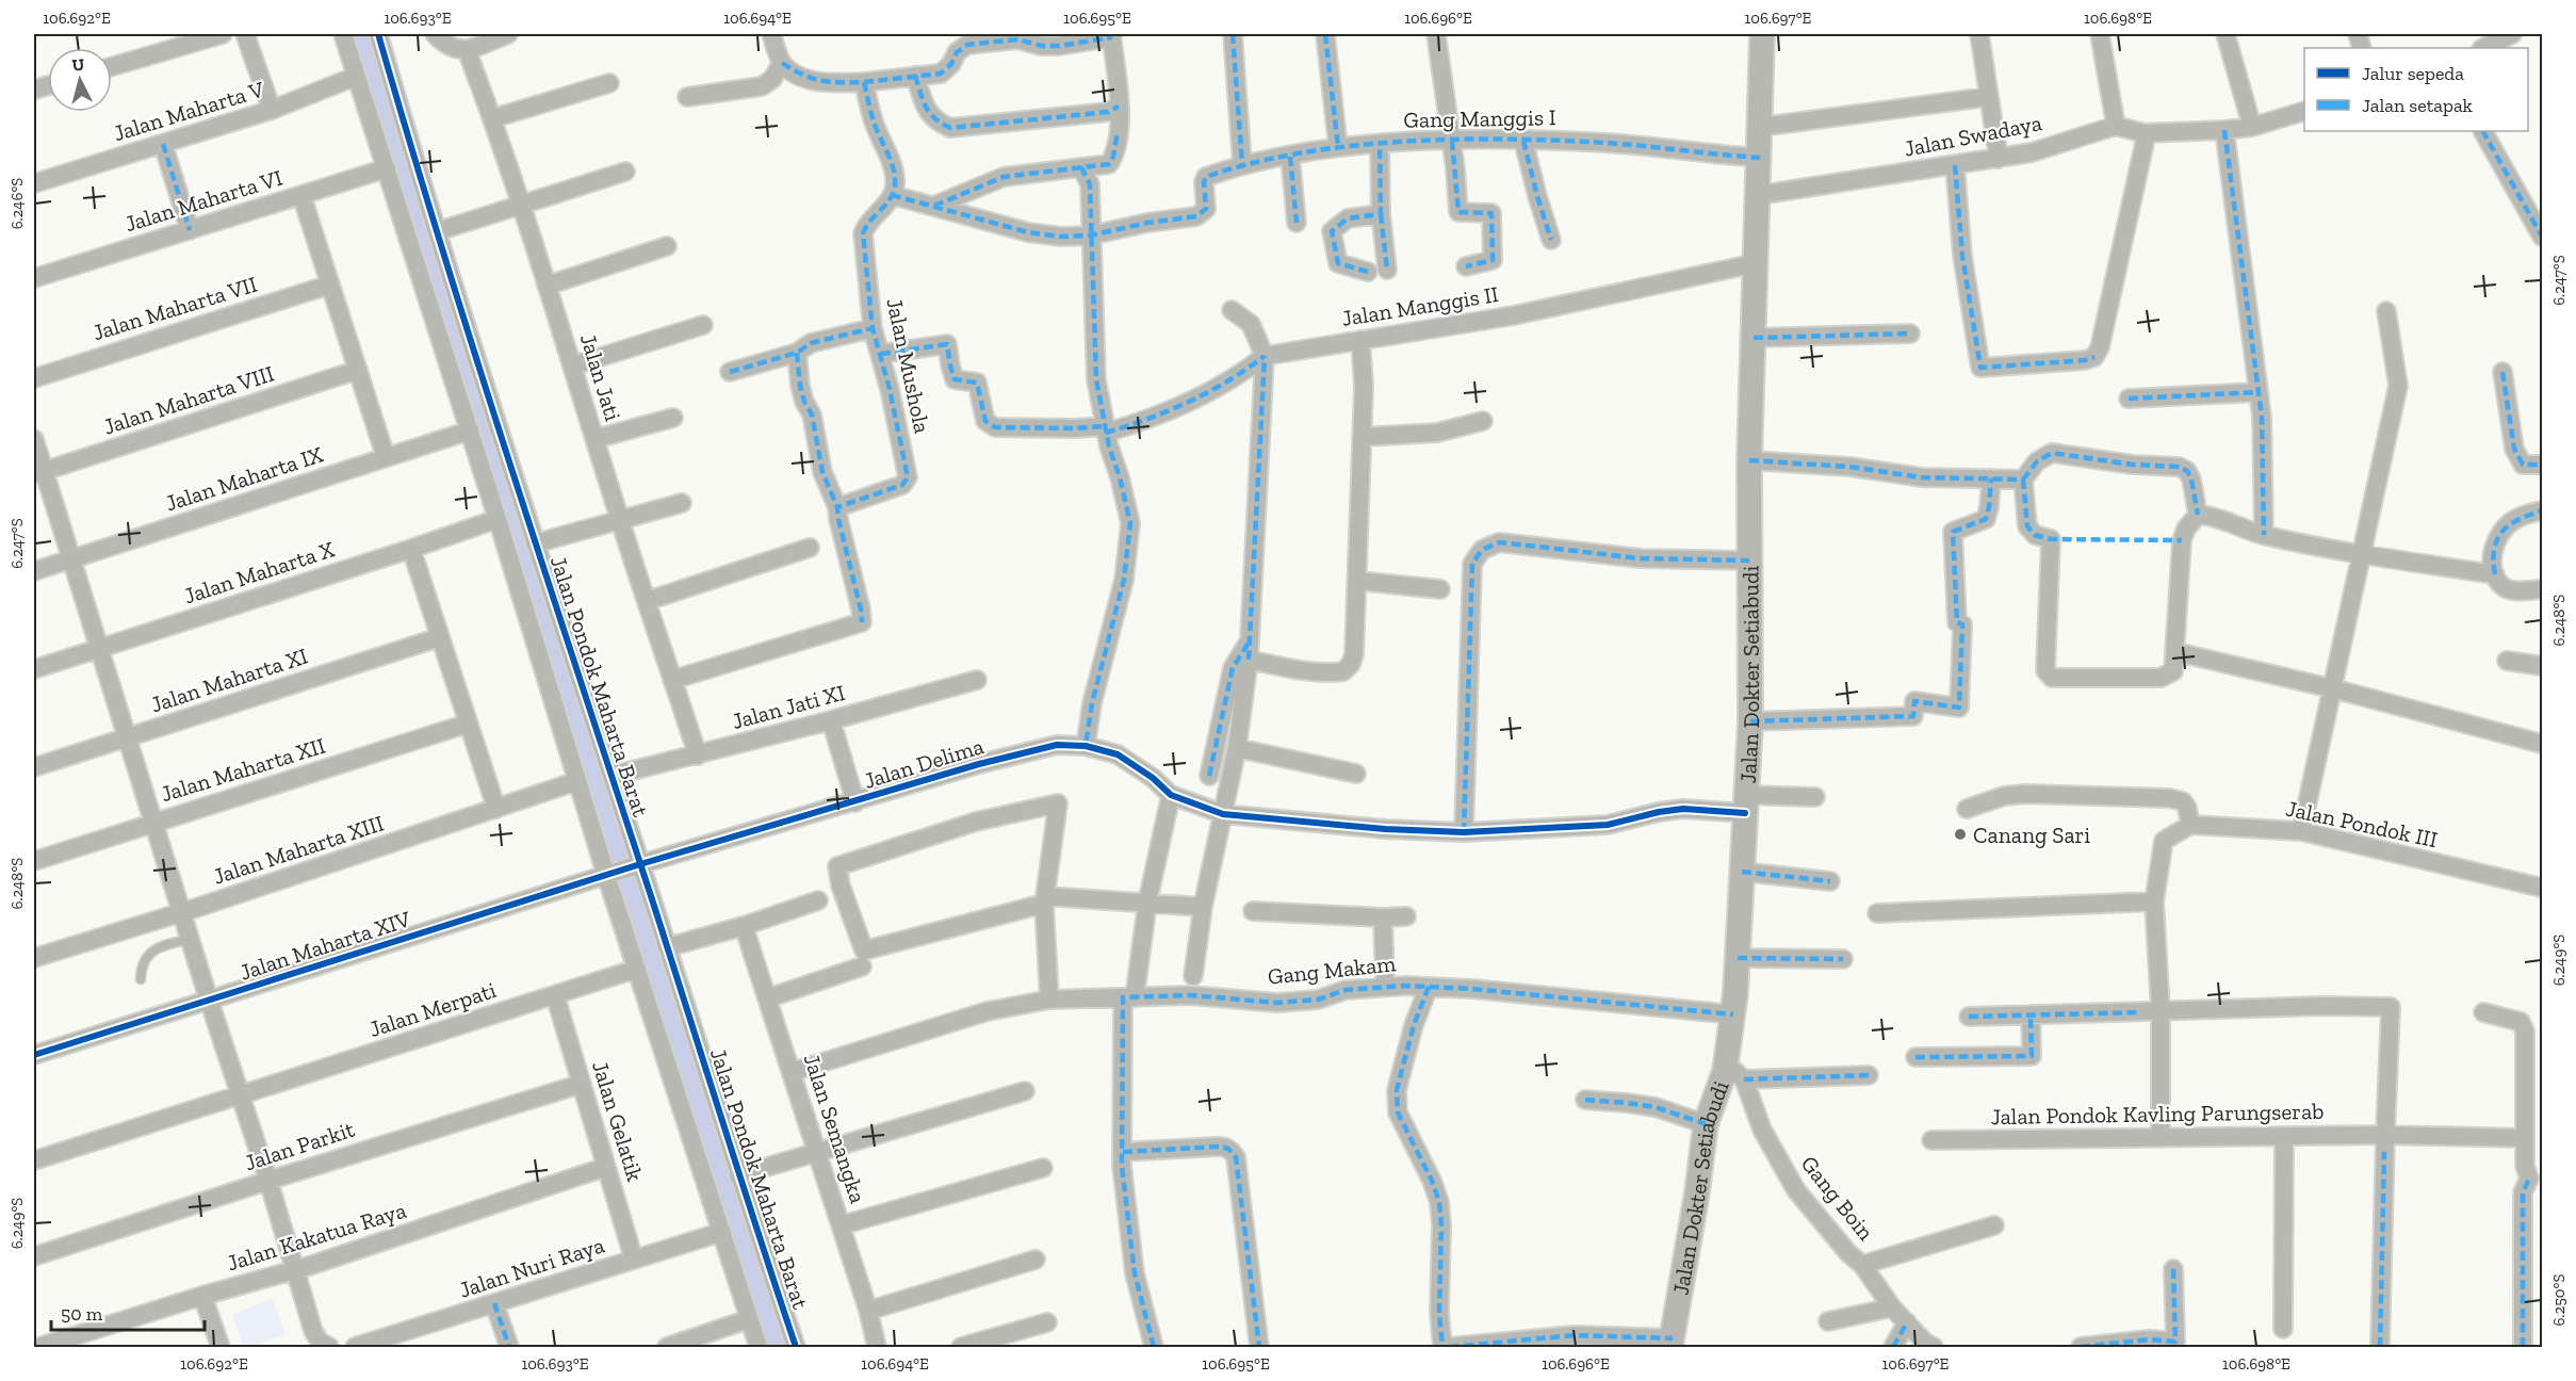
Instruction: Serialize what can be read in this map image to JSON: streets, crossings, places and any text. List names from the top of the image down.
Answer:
{
  "streets": {
    "street": [
      "Jalan Maharta V",
      "Gang Manggis I",
      "Jalan Swadaya",
      "Jalan Maharta VI",
      "Jalan Manggis II",
      "Jalan Maharta VII",
      "Jalan Mushola",
      "Jalan Jati",
      "Jalan Maharta VIII",
      "Jalan Maharta IX",
      "Jalan Maharta X",
      "Jalan Dokter Setiabudi",
      "Jalan Maharta XI",
      "Jalan Pondok Maharta Barat",
      "Jalan Jati XI",
      "Jalan Delima",
      "Jalan Maharta XII",
      "Jalan Pondok III",
      "Jalan Maharta XIII",
      "Jalan Maharta XIV",
      "Gang Makam",
      "Jalan Merpati",
      "Jalan Pondok Kavling Parungserab",
      "Jalan Gelatik",
      "Jalan Semangka",
      "Jalan Parkit",
      "Gang Boin",
      "Jalan Kakatua Raya",
      "Jalan Nuri Raya"
    ]
  },
  "crossings": [
    ["Jalan Maharta V", "Jalan Pondok Maharta Barat"],
    ["Gang Manggis I", "Jalan Dokter Setiabudi"],
    ["Jalan Swadaya", "Jalan Dokter Setiabudi"],
    ["Jalan Maharta VI", "Jalan Pondok Maharta Barat"],
    ["Jalan Manggis II", "Jalan Mushola"],
    ["Jalan Manggis II", "Jalan Dokter Setiabudi"],
    ["Jalan Jati", "Jalan Jati XI"],
    ["Jalan Maharta IX", "Jalan Pondok Maharta Barat"],
    ["Jalan Maharta X", "Jalan Pondok Maharta Barat"],
    ["Jalan Dokter Setiabudi", "Gang Makam"],
    ["Jalan Dokter Setiabudi", "Gang Boin"],
    ["Jalan Pondok Maharta Barat", "Jalan Jati XI"],
    ["Jalan Pondok Maharta Barat", "Jalan Delima"],
    ["Jalan Pondok Maharta Barat", "Jalan Maharta XIII"],
    ["Jalan Pondok Maharta Barat", "Jalan Maharta XIV"],
    ["Jalan Pondok Maharta Barat", "Jalan Merpati"],
    ["Jalan Pondok Maharta Barat", "Jalan Nuri Raya"],
    ["Jalan Delima", "Jalan Maharta XIV"],
    ["Gang Makam", "Jalan Semangka"],
    ["Jalan Merpati", "Jalan Gelatik"],
    ["Jalan Gelatik", "Jalan Parkit"],
    ["Jalan Gelatik", "Jalan Kakatua Raya"],
    ["Jalan Gelatik", "Jalan Nuri Raya"]
  ],
  "places": ["Canang Sari"],
  "legend": ["Jalur sepeda", "Jalan setapak"],
  "scale_bar": "50 m",
  "north": "top",
  "coordinates": [
    "106.692°E",
    "106.693°E",
    "106.694°E",
    "106.695°E",
    "106.696°E",
    "106.697°E",
    "106.698°E",
    "6.246°S",
    "6.247°S",
    "6.248°S",
    "6.249°S",
    "6.250°S"
  ]
}
